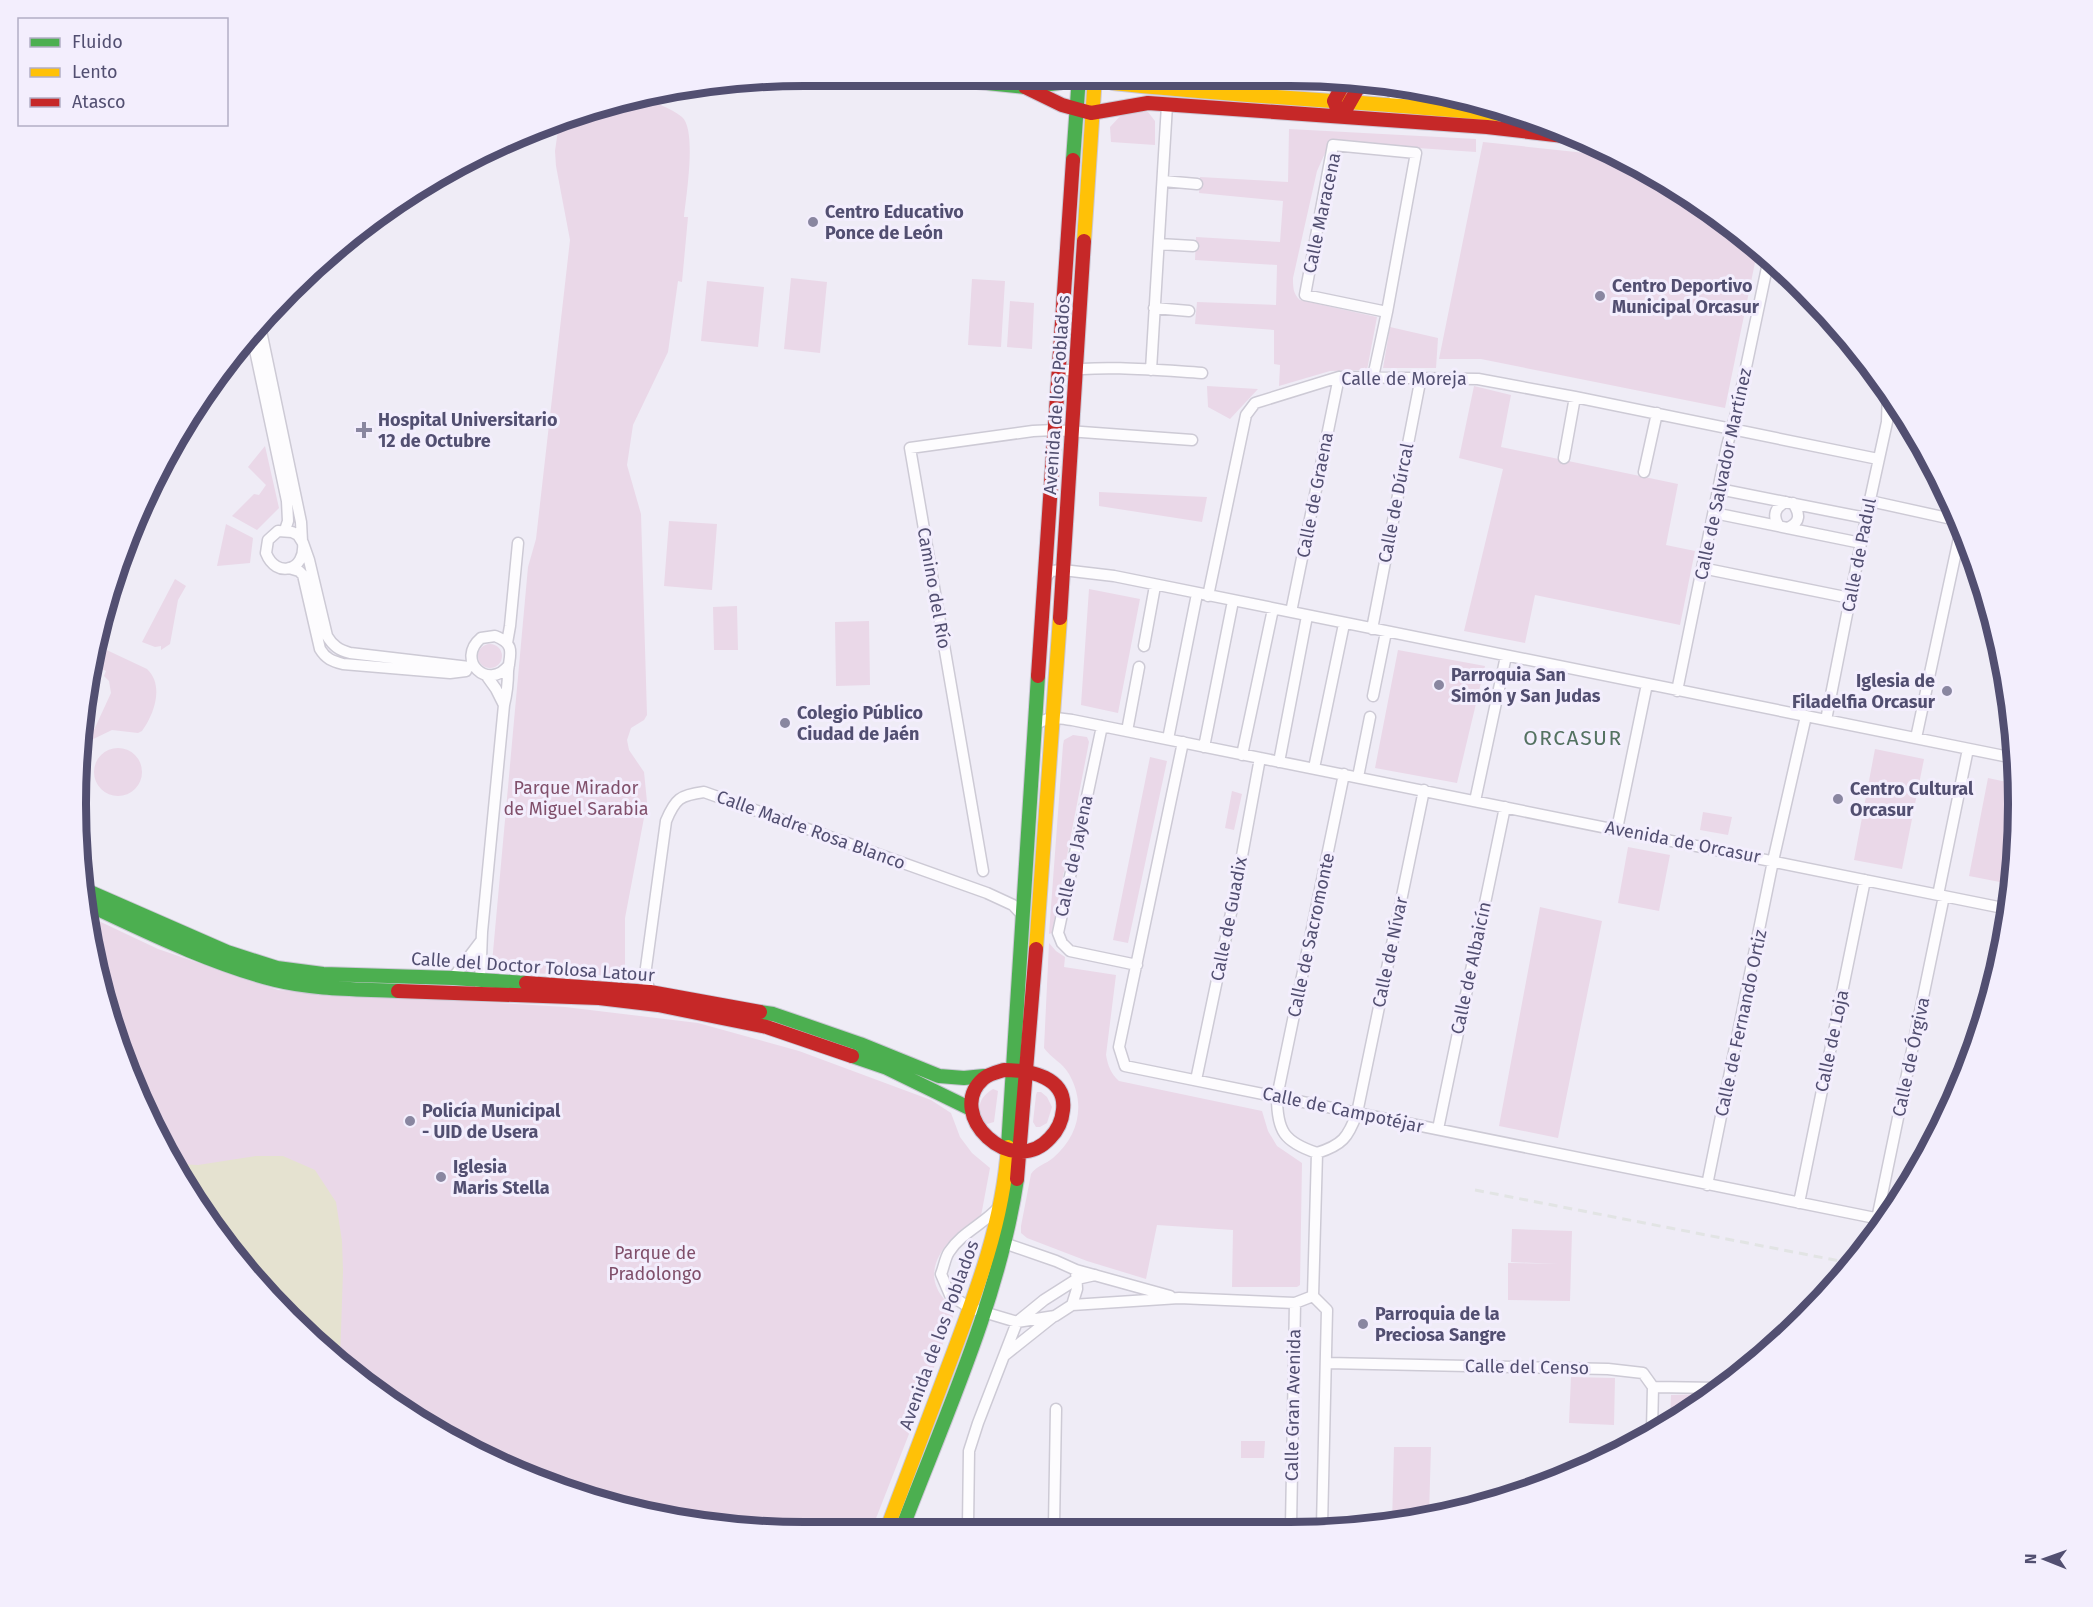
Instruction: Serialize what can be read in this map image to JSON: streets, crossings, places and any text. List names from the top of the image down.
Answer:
{
  "streets": {
    "street": [
      "Calle Maracena",
      "Calle de Moreja",
      "Avenida de los Poblados",
      "Calle de Salvador Martínez",
      "Calle de Graena",
      "Calle de Dúrcal",
      "Calle de Padul",
      "Camino del Río",
      "Calle Madre Rosa Blanco",
      "Avenida de Orcasur",
      "Calle de Jayena",
      "Calle de Guadix",
      "Calle de Sacromonte",
      "Calle de Nívar",
      "Calle del Doctor Tolosa Latour",
      "Calle de Albaicín",
      "Calle de Fernando Ortiz",
      "Calle de Loja",
      "Calle de Órgiva",
      "Calle de Campotéjar",
      "Calle del Censo",
      "Calle Gran Avenida"
    ]
  },
  "crossings": [
    ["Calle Maracena", "Calle de Moreja"],
    ["Calle de Moreja", "Calle de Salvador Martínez"],
    ["Calle de Moreja", "Calle de Graena"],
    ["Calle de Moreja", "Calle de Dúrcal"],
    ["Calle de Moreja", "Calle de Padul"],
    ["Avenida de los Poblados", "Camino del Río"],
    ["Avenida de los Poblados", "Calle Madre Rosa Blanco"],
    ["Avenida de los Poblados", "Avenida de Orcasur"],
    ["Calle Madre Rosa Blanco", "Calle del Doctor Tolosa Latour"],
    ["Avenida de Orcasur", "Calle de Jayena"],
    ["Avenida de Orcasur", "Calle de Guadix"],
    ["Avenida de Orcasur", "Calle de Sacromonte"],
    ["Avenida de Orcasur", "Calle de Nívar"],
    ["Avenida de Orcasur", "Calle de Albaicín"],
    ["Avenida de Orcasur", "Calle de Fernando Ortiz"],
    ["Avenida de Orcasur", "Calle de Loja"],
    ["Avenida de Orcasur", "Calle de Órgiva"],
    ["Avenida de Orcasur", "Calle de Campotéjar"],
    ["Calle de Jayena", "Calle de Campotéjar"],
    ["Calle de Guadix", "Calle de Campotéjar"],
    ["Calle de Sacromonte", "Calle de Campotéjar"],
    ["Calle de Nívar", "Calle de Campotéjar"],
    ["Calle de Albaicín", "Calle de Campotéjar"],
    ["Calle de Fernando Ortiz", "Calle de Campotéjar"],
    ["Calle de Loja", "Calle de Campotéjar"],
    ["Calle del Censo", "Calle Gran Avenida"]
  ],
  "districts": ["ORCASUR"],
  "parks": ["Parque Mirador de Miguel Sarabia", "Parque de Pradolongo"],
  "places": {
    "other": [
      "Centro Educativo Ponce de León",
      "Centro Deportivo Municipal Orcasur",
      "Parroquia San Simón y San Judas",
      "Iglesia de Filadelfia Orcasur",
      "Colegio Público Ciudad de Jaén",
      "Centro Cultural Orcasur",
      "Policía Municipal - UID de Usera",
      "Iglesia Maris Stella",
      "Parroquia de la Preciosa Sangre"
    ],
    "health": ["Hospital Universitario 12 de Octubre"]
  },
  "legend": ["Fluido", "Lento", "Atasco"],
  "north": "left"
}
